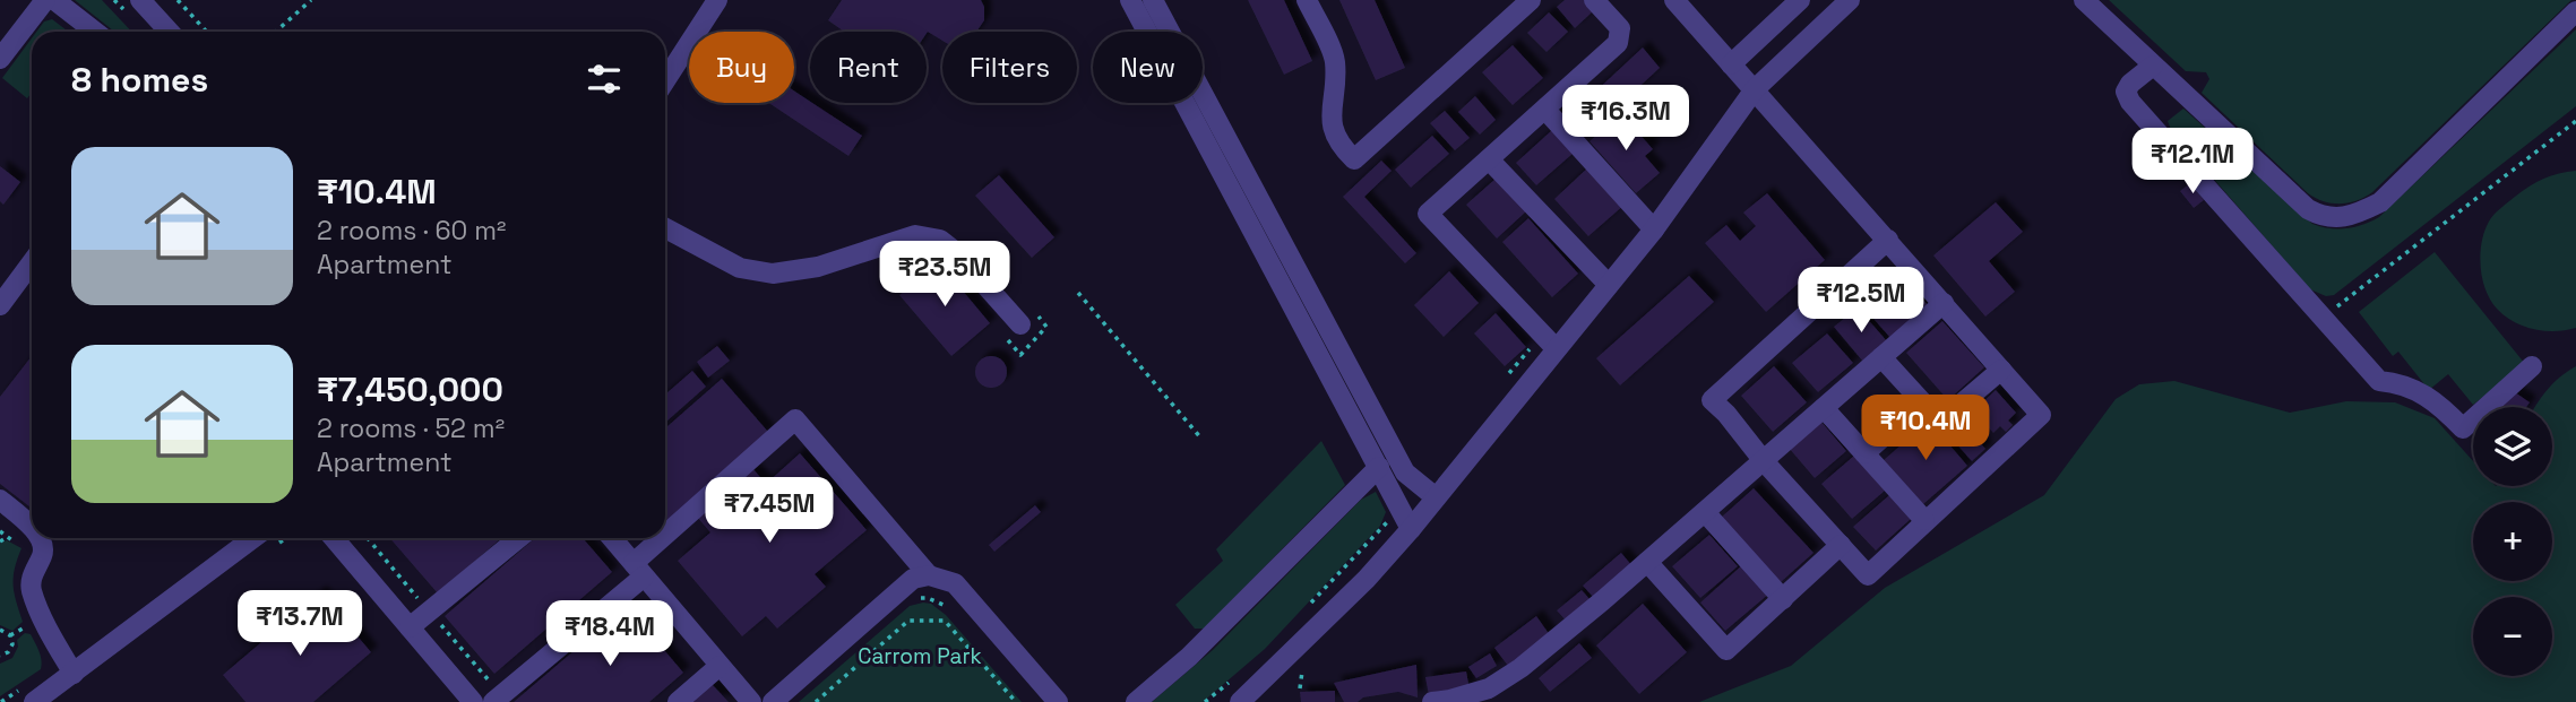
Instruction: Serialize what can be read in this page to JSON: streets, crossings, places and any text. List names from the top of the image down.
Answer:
{
  "parks": ["Carrom Park"],
  "page": {
    "chip": [
      "Buy",
      "Rent",
      "Filters",
      "New"
    ],
    "heading": "8 homes",
    "price": [
      "₹16.3M",
      "₹12.1M",
      "₹23.5M",
      "₹12.5M",
      "₹10.4M",
      "₹7.45M",
      "₹13.7M",
      "₹18.4M"
    ],
    "list": [
      {
        "name": "₹10.4M",
        "note": "2 rooms · 60 m² · Apartment"
      },
      {
        "name": "₹7,450,000",
        "note": "2 rooms · 52 m² · Apartment"
      }
    ],
    "map_buttons": ["+", "−"]
  }
}
